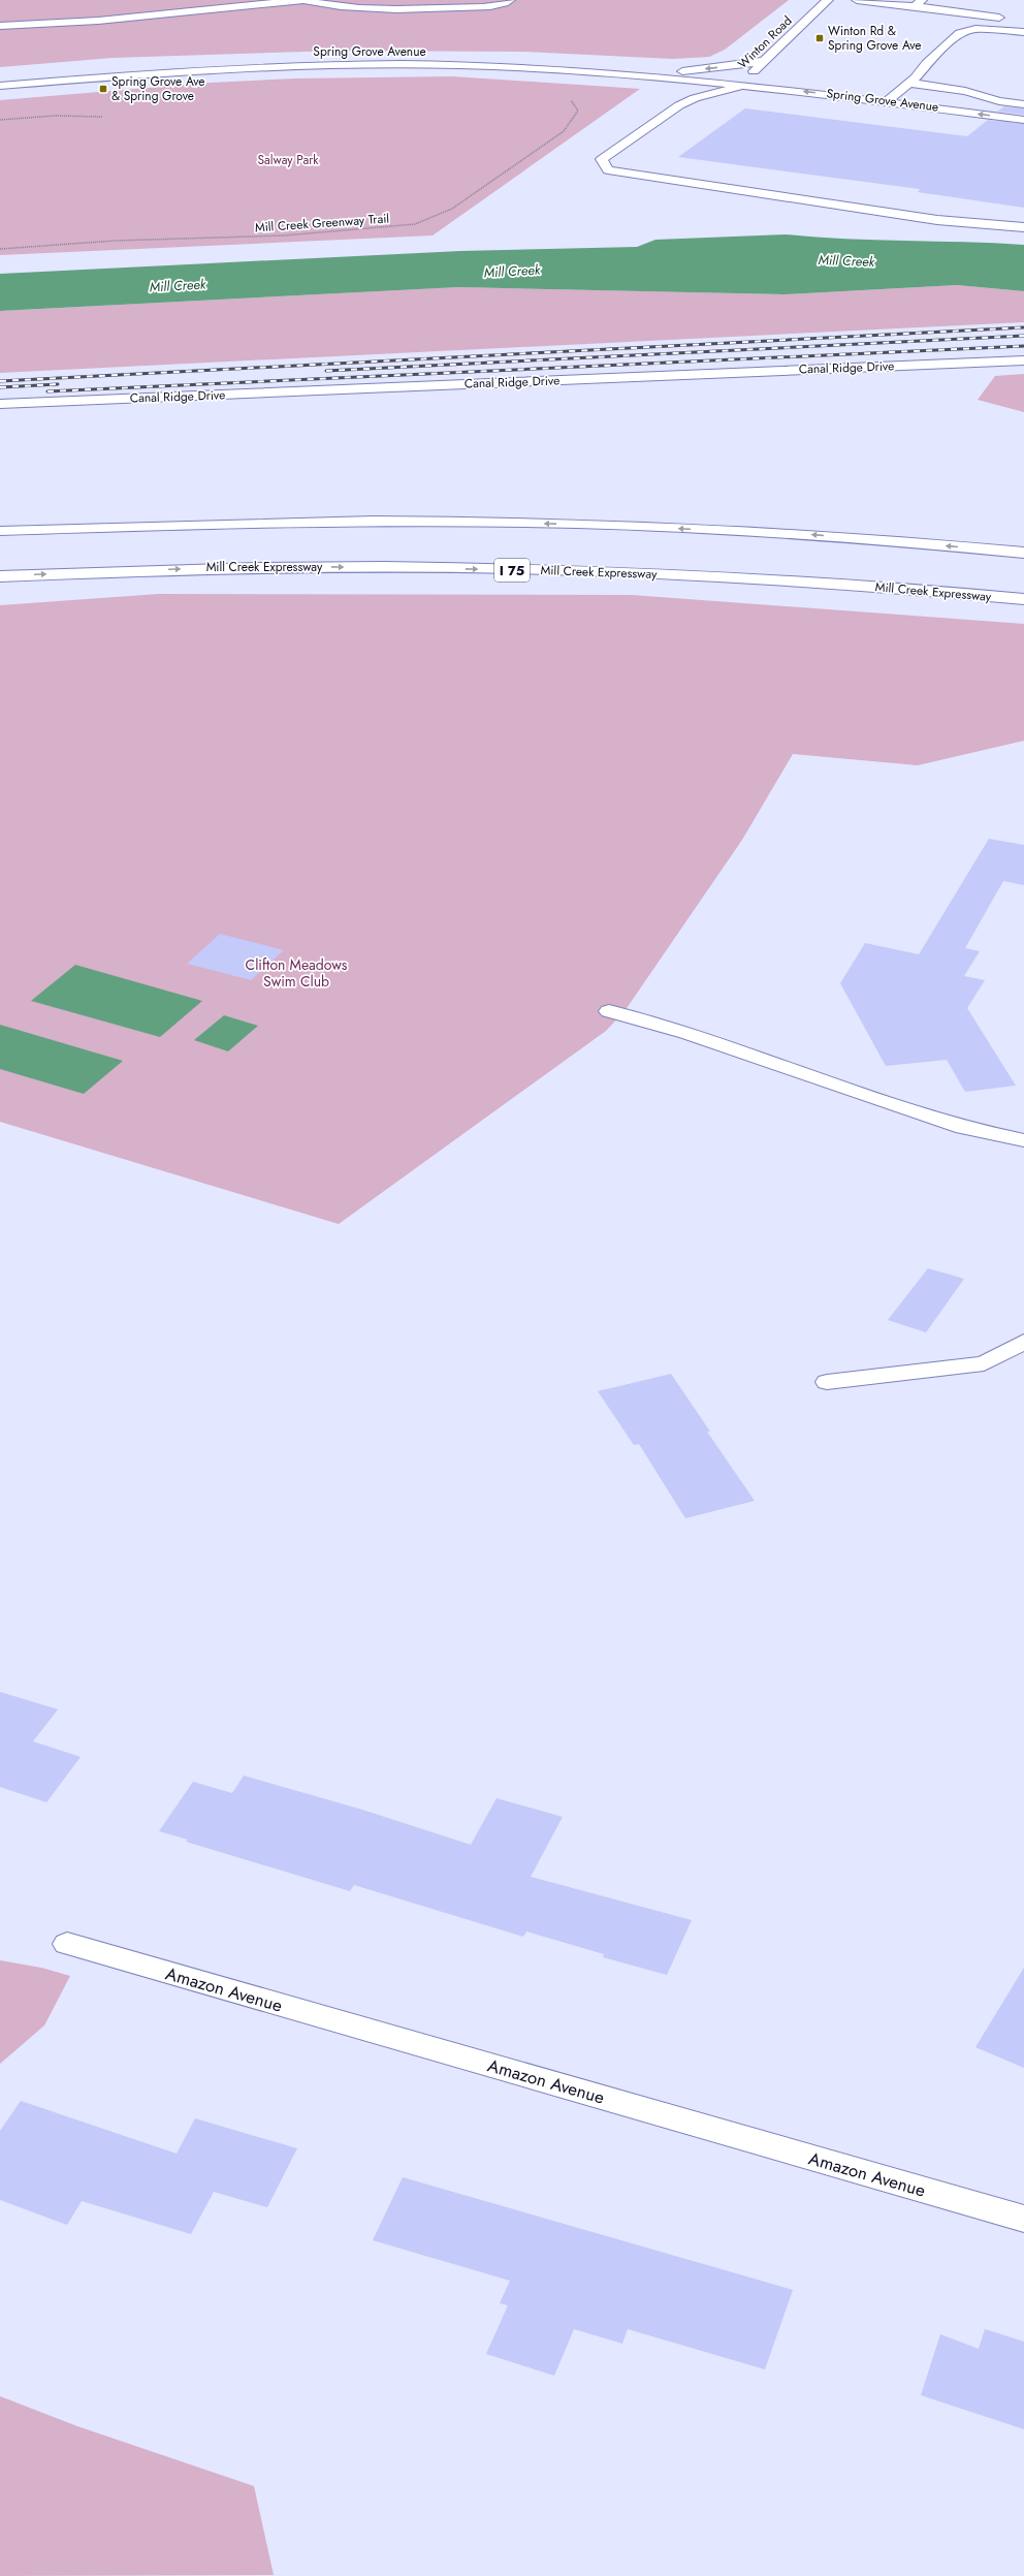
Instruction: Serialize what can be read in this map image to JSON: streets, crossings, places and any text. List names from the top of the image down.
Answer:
{
  "streets": {
    "main road": [
      "Winton Road",
      "Spring Grove Avenue",
      "Canal Ridge Drive",
      "Mill Creek Expressway",
      "I 75",
      "Amazon Avenue"
    ],
    "path": ["Mill Creek Greenway Trail"]
  },
  "crossings": [
    ["Winton Road", "Spring Grove Avenue"]
  ],
  "water": ["Mill Creek"],
  "parks": ["Salway Park", "Clifton Meadows Swim Club"],
  "places": {
    "transit": ["Winton Rd & Spring Grove Ave", "Spring Grove Ave & Spring Grove"]
  }
}
